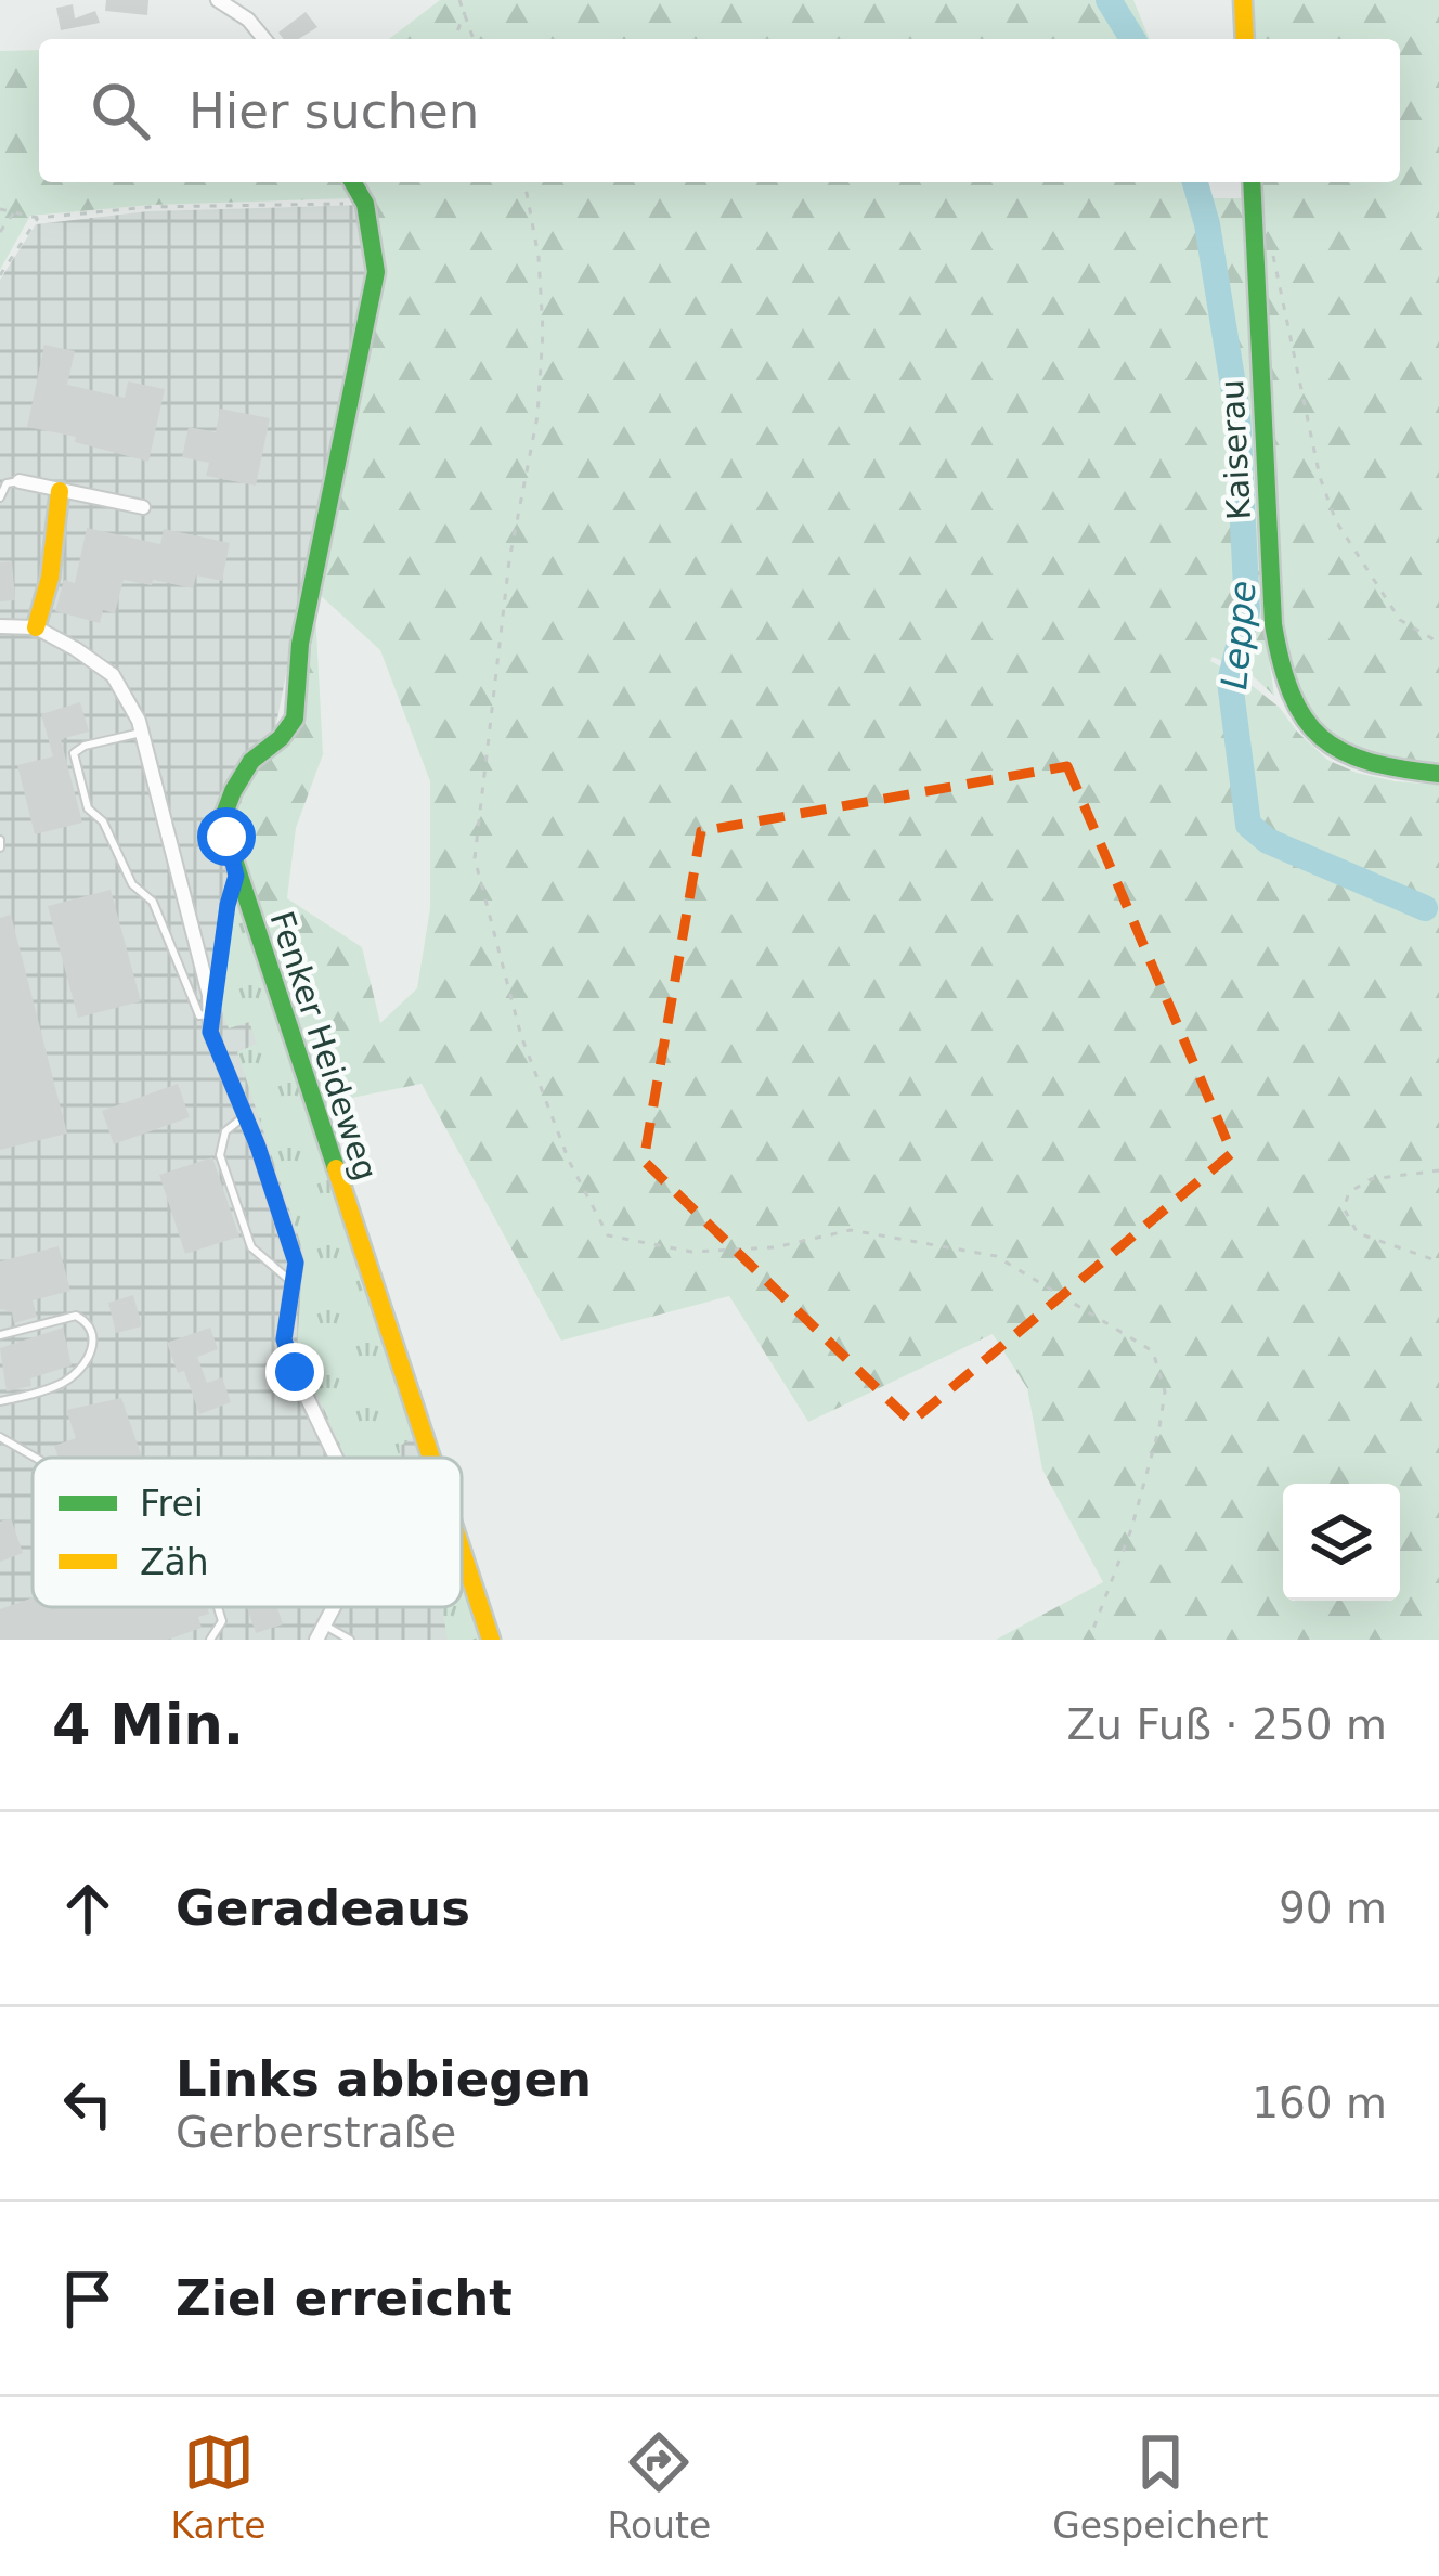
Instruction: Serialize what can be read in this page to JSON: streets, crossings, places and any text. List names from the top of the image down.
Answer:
{
  "streets": {
    "street": ["Kaiserau", "Fenker Heideweg"]
  },
  "water": ["Leppe"],
  "legend": ["Frei", "Zäh"],
  "page": {
    "search": "Hier suchen",
    "heading": ["4 Min.", "Zu Fuß · 250 m"],
    "list": [
      ["Geradeaus", "90 m"],
      ["Links abbiegen", "Gerberstraße", "160 m"],
      "Ziel erreicht"
    ],
    "nav": ["Karte", "Route", "Gespeichert"]
  }
}
